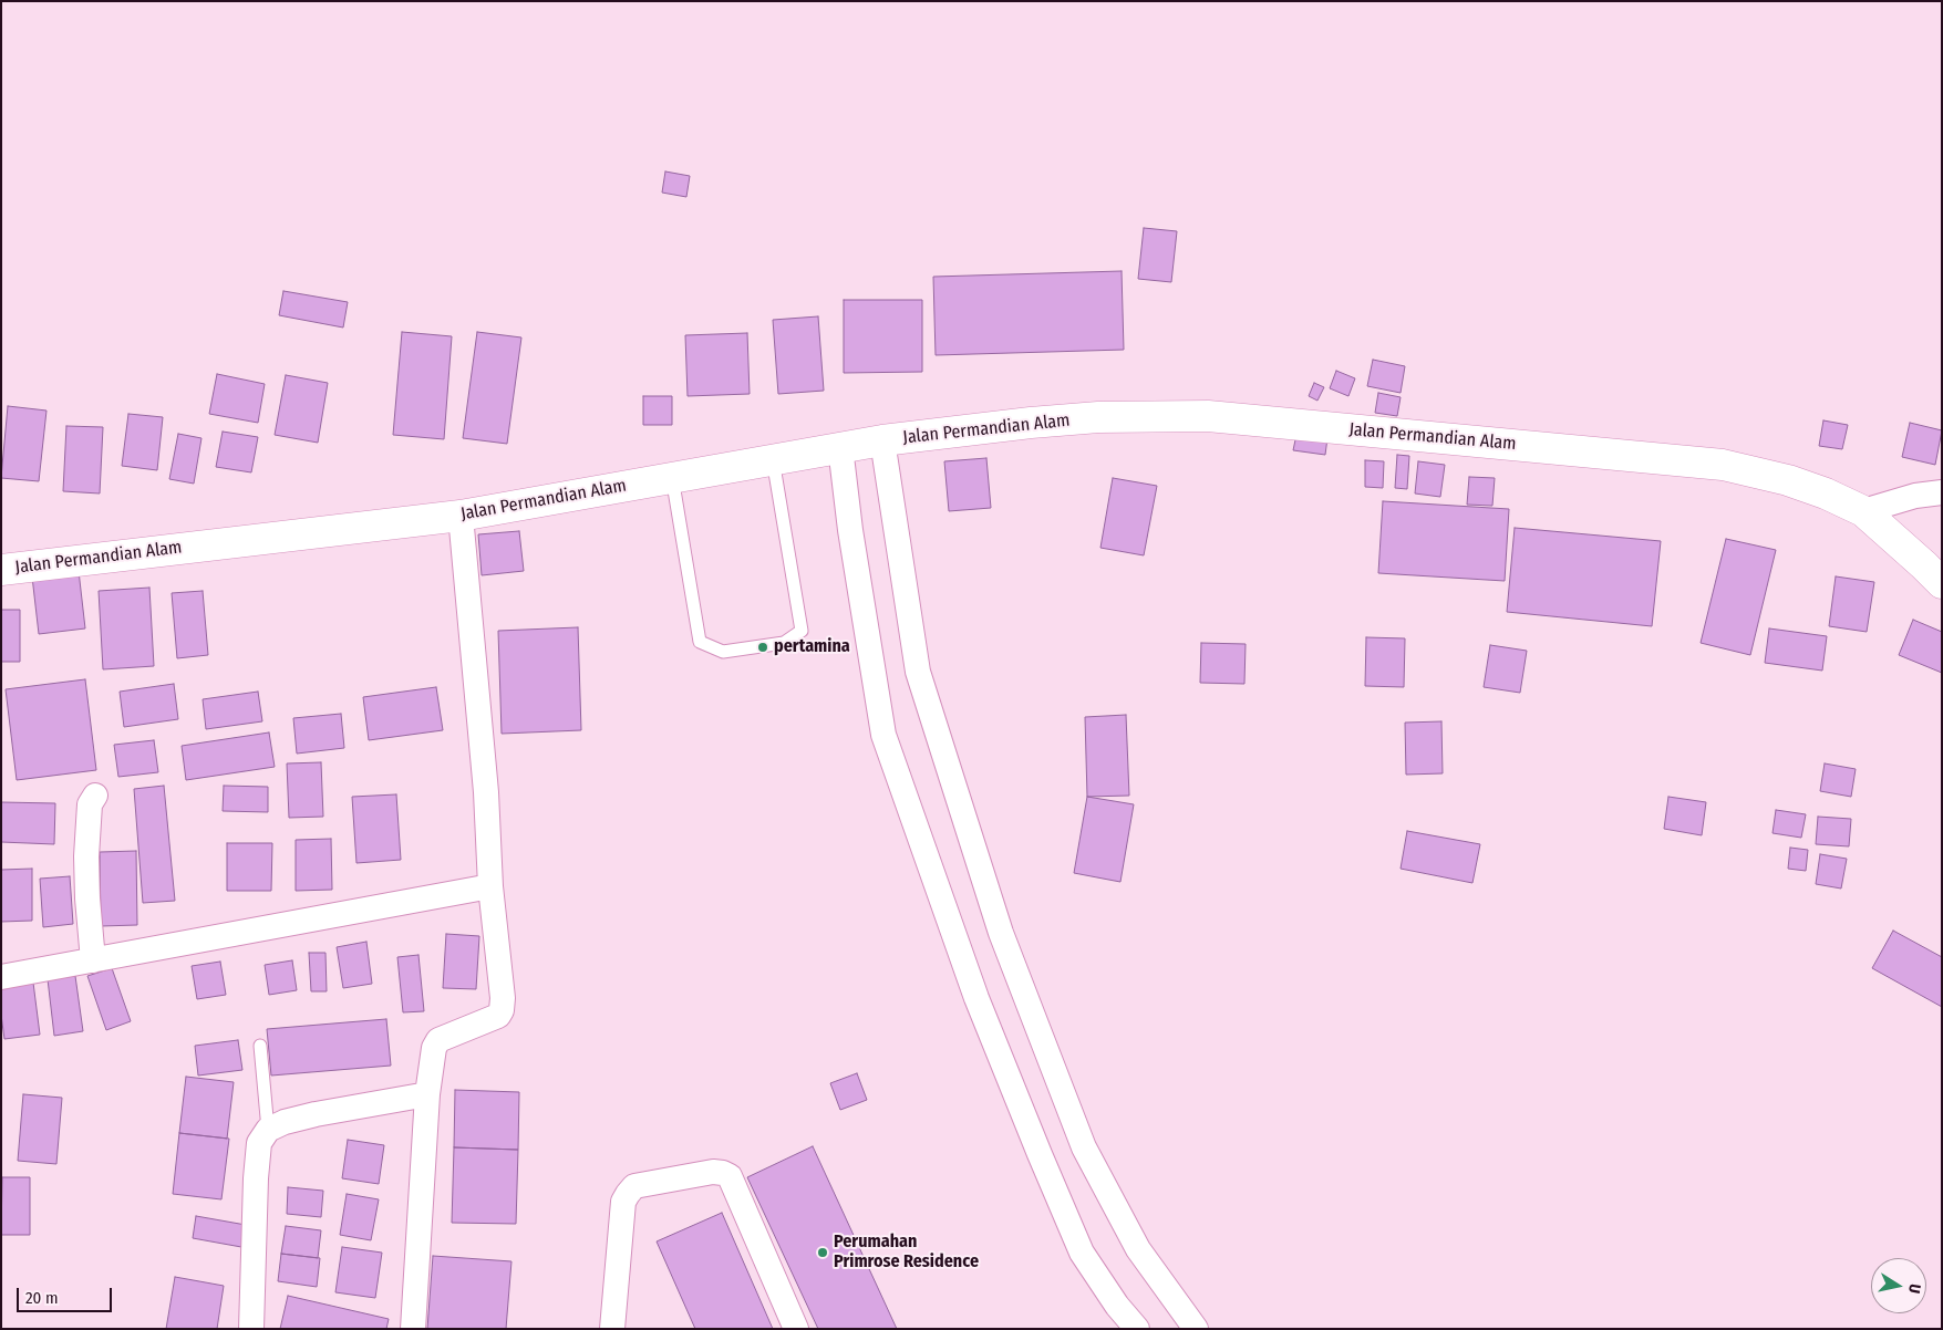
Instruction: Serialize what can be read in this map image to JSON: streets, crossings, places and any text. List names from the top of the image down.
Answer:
{
  "streets": {
    "main road": ["Jalan Permandian Alam"]
  },
  "places": ["pertamina", "Perumahan Primrose Residence"],
  "scale_bar": "20 m",
  "north": "right"
}
